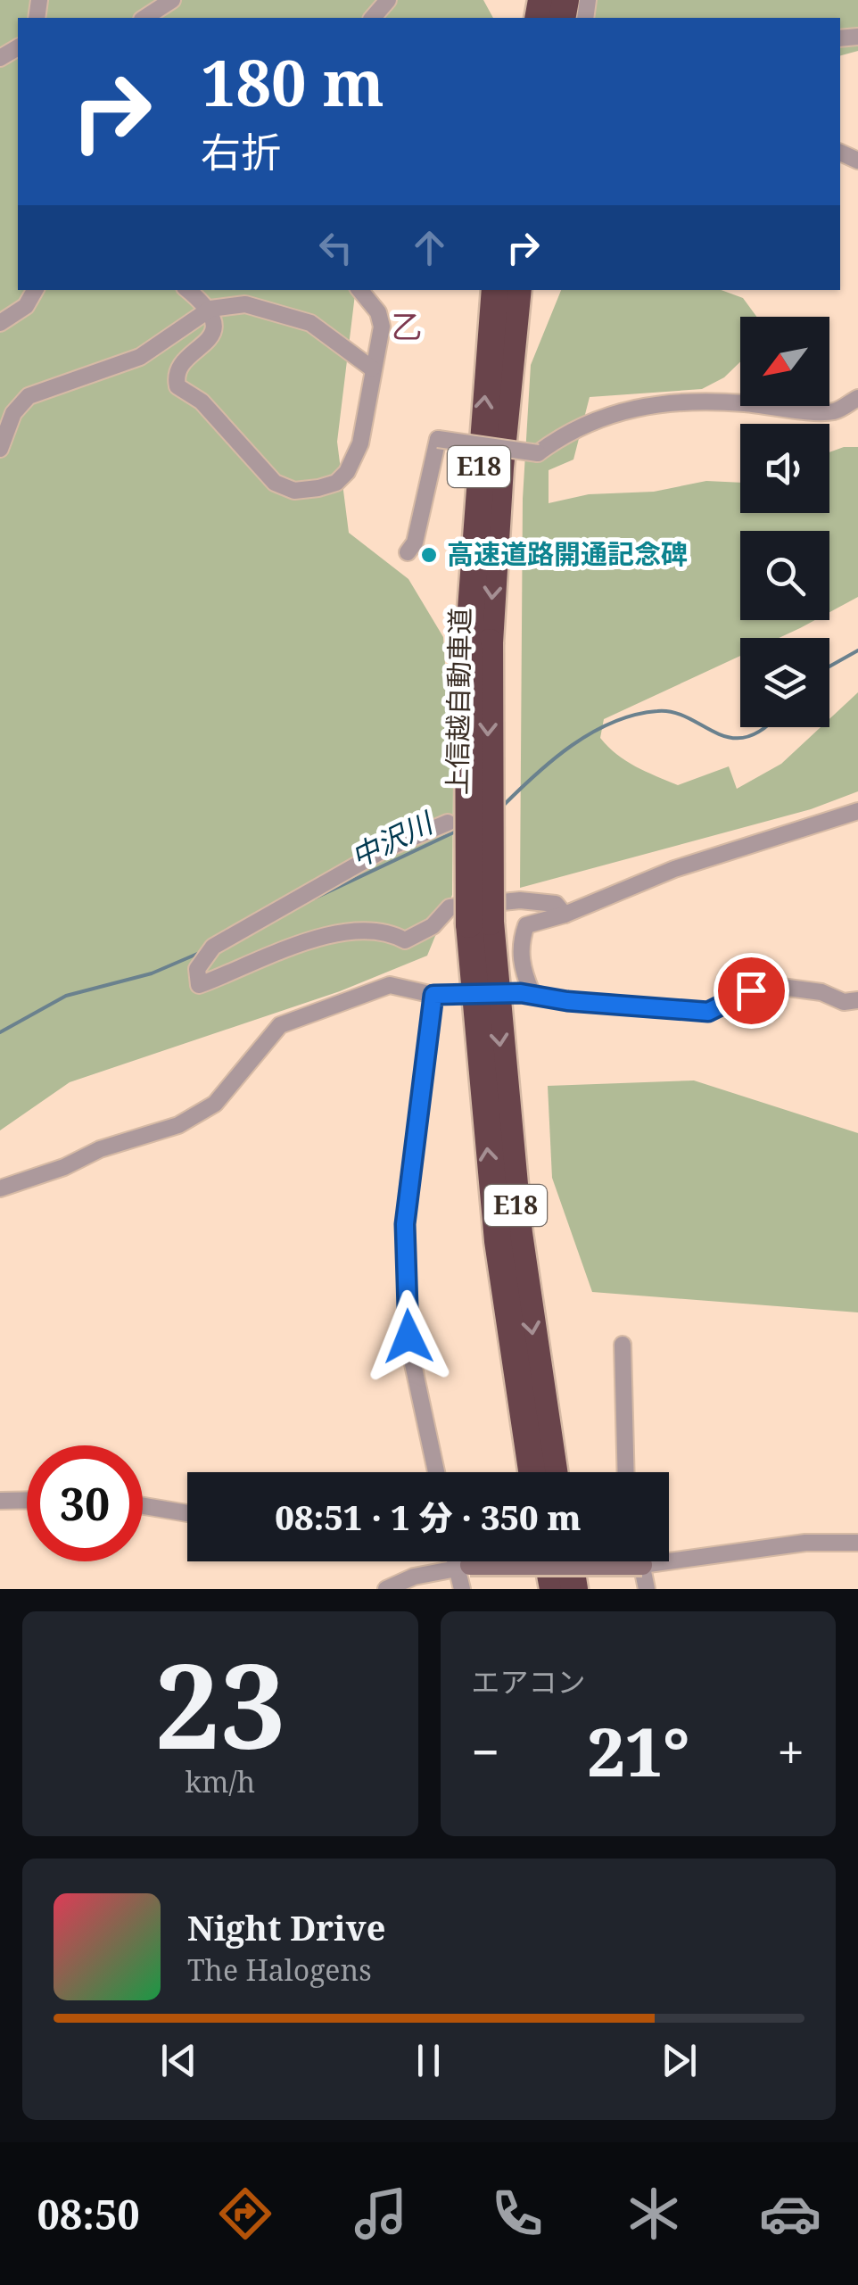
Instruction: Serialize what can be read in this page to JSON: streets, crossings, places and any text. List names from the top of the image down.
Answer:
{
  "streets": {
    "highway": ["E18", "上信越自動車道"]
  },
  "districts": ["乙"],
  "water": ["中沢川"],
  "places": ["高速道路開通記念碑"],
  "north": "bottom left",
  "page": {
    "turn": ["180 m", "右折"],
    "limit": "30",
    "trip": "08:51 · 1 分 · 350 m",
    "tile": [
      ["23", "km/h"],
      "エアコン"
    ],
    "heat": ["−", "21°", "+"],
    "song": ["Night Drive", "The Halogens"],
    "tabs": "08:50"
  }
}
